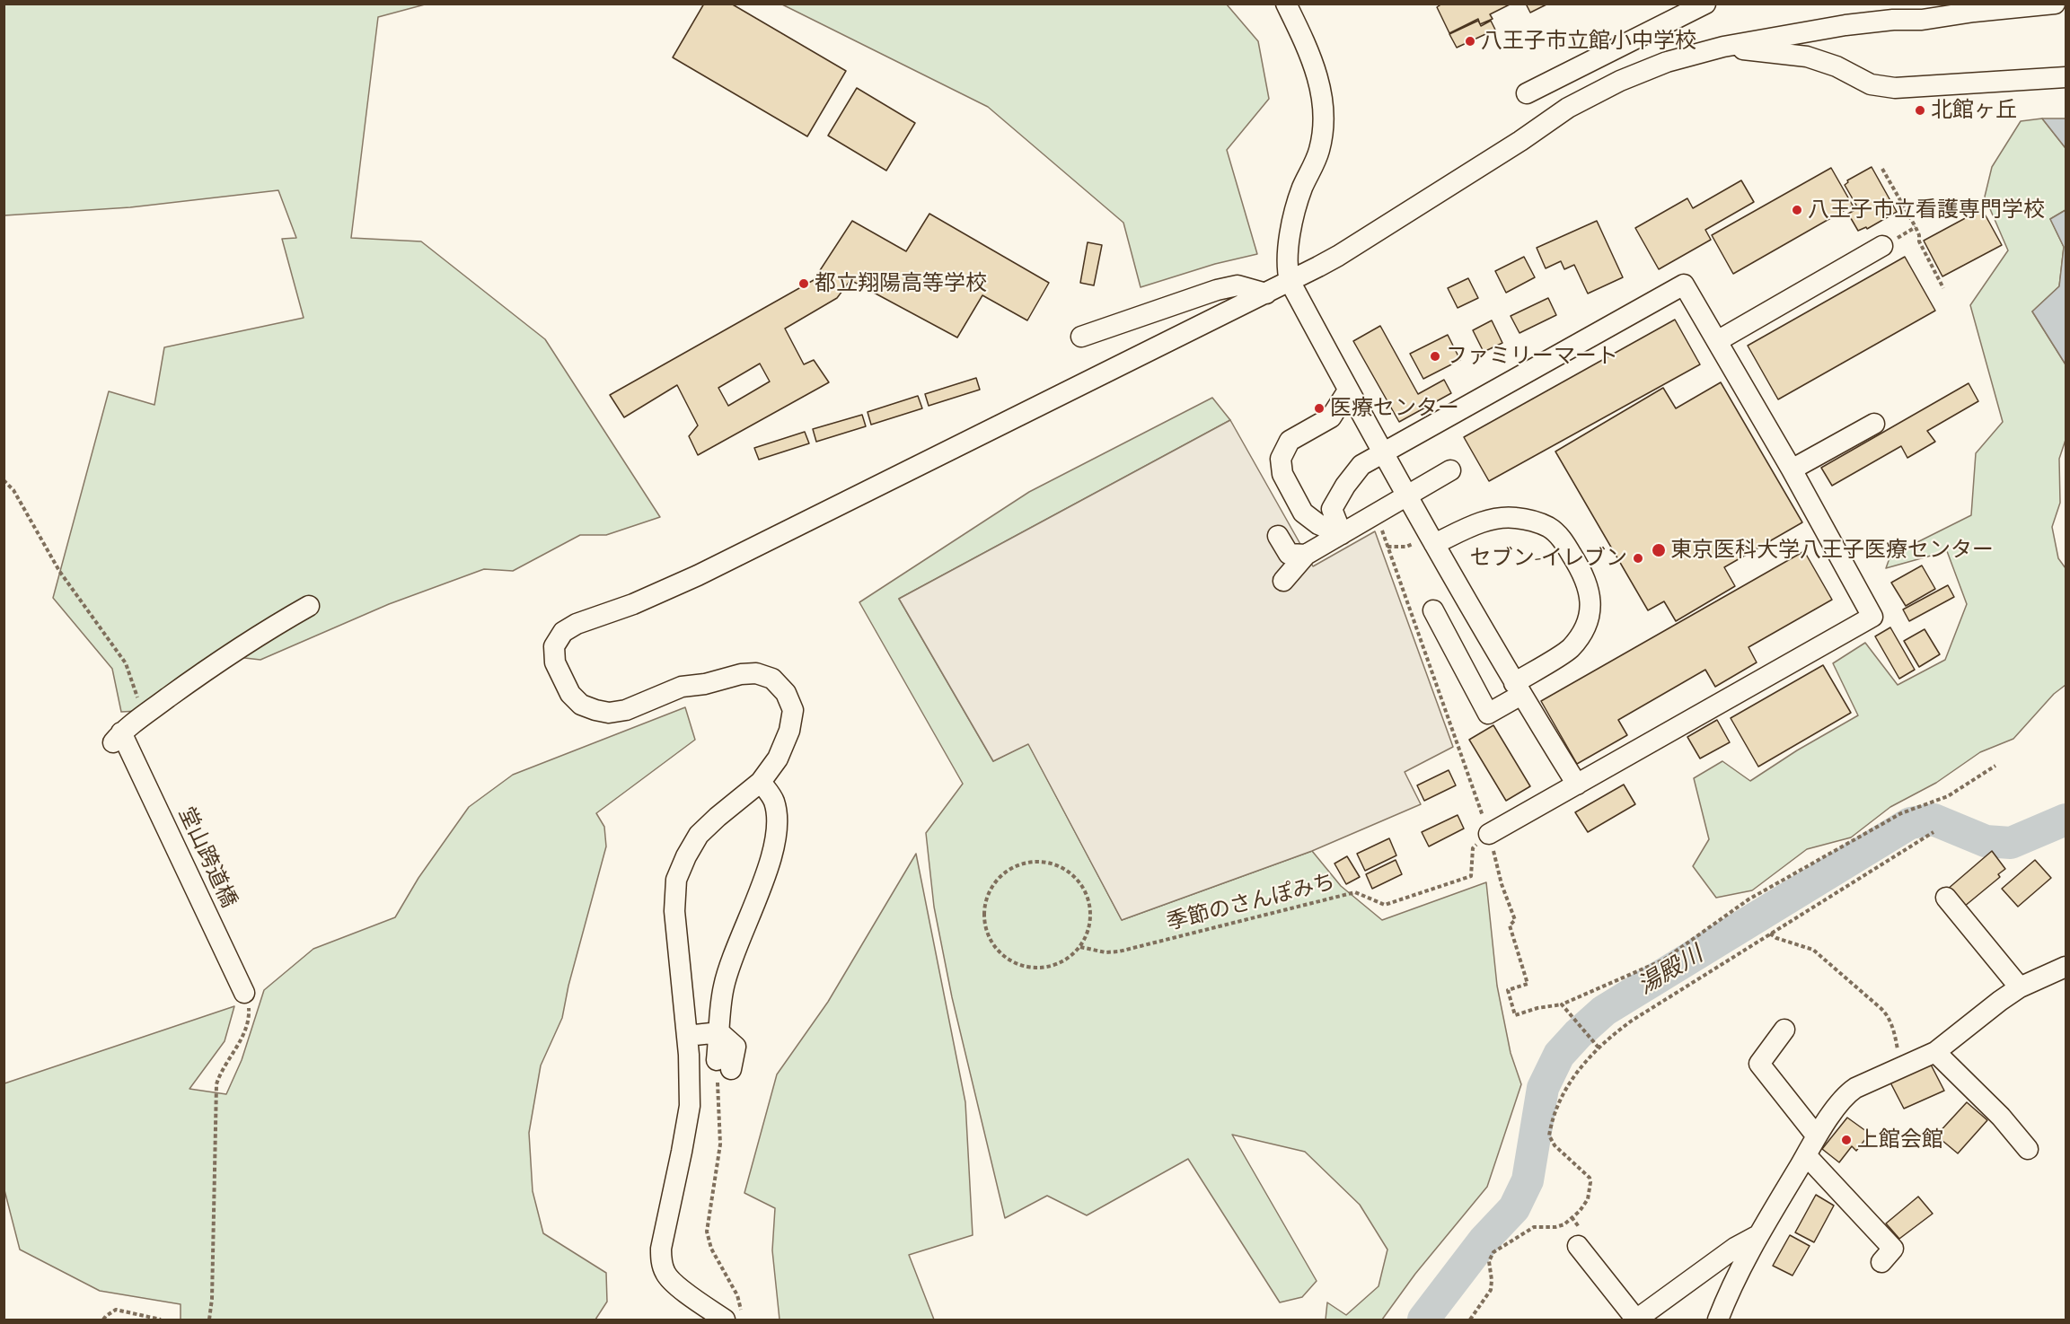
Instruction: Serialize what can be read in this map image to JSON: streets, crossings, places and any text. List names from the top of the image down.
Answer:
{
  "streets": {
    "street": ["堂山跨道橋"],
    "path": ["季節のさんぽみち"]
  },
  "water": ["湯殿川"],
  "places": [
    "八王子市立館小中学校",
    "北館ヶ丘",
    "八王子市立看護専門学校",
    "都立翔陽高等学校",
    "ファミリーマート",
    "医療センター",
    "東京医科大学八王子医療センター",
    "セブン-イレブン",
    "上館会館"
  ]
}
